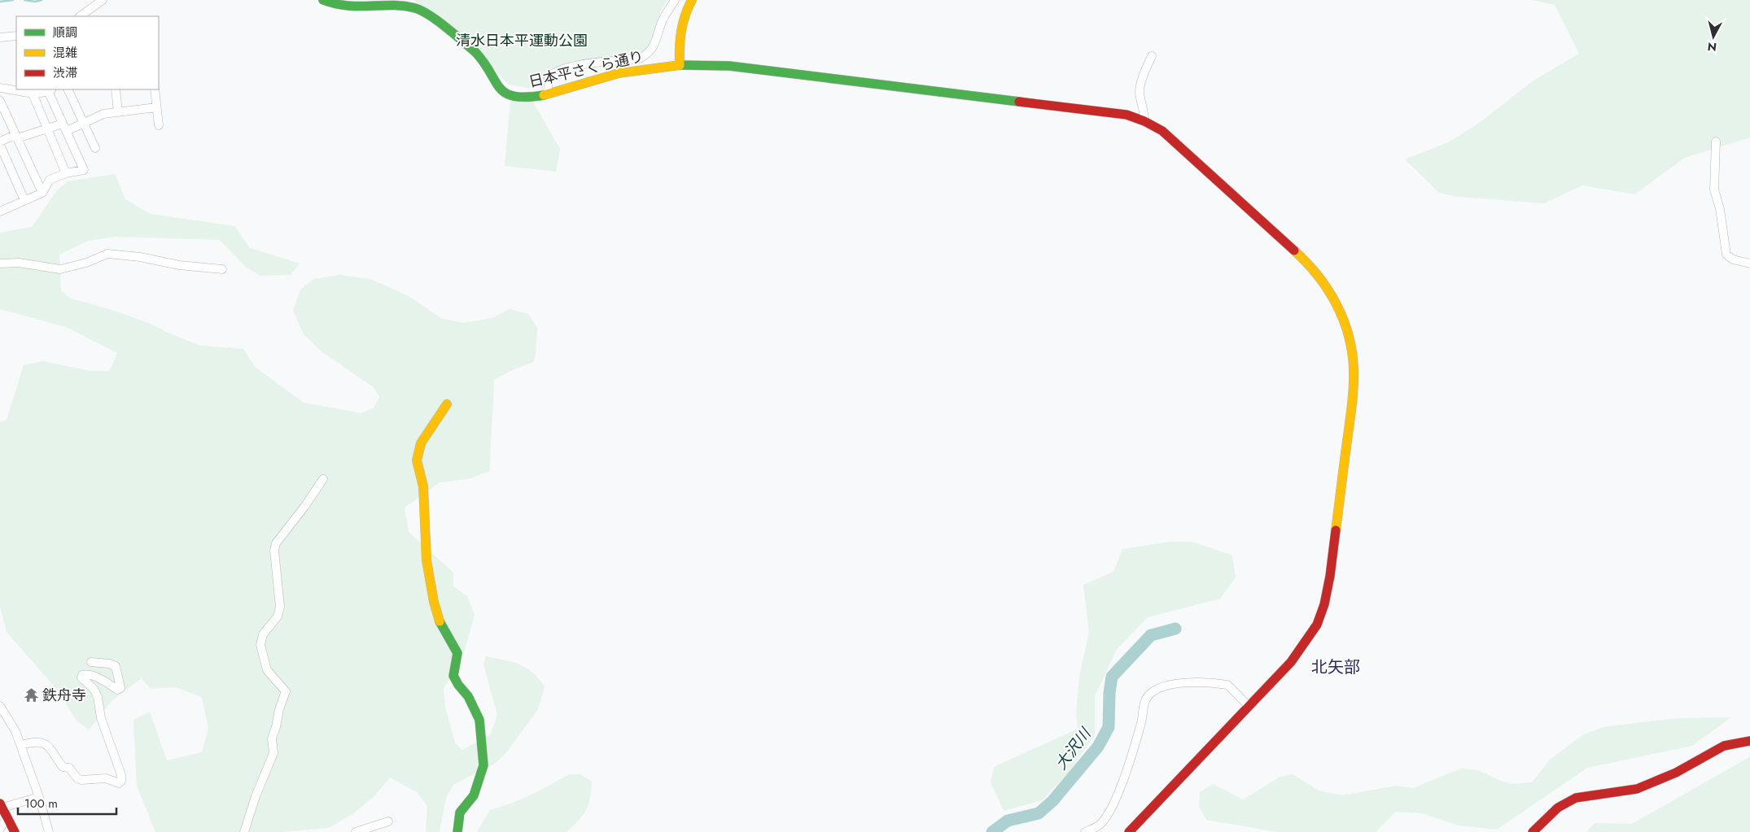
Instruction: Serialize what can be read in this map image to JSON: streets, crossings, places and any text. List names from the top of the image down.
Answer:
{
  "streets": {
    "street": ["日本平さくら通り"]
  },
  "districts": ["北矢部"],
  "water": ["大沢川"],
  "parks": ["清水日本平運動公園"],
  "places": {
    "temple": ["鉄舟寺"]
  },
  "legend": ["順調", "混雑", "渋滞"],
  "scale_bar": "100 m",
  "north": "bottom"
}
